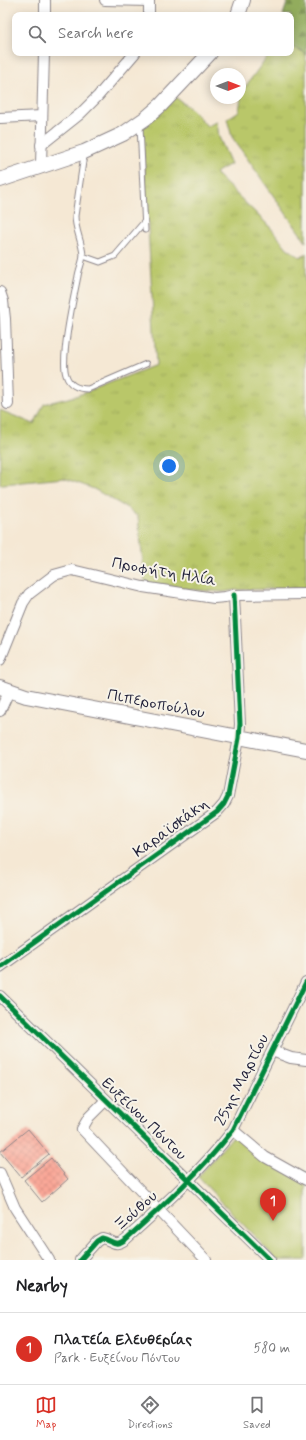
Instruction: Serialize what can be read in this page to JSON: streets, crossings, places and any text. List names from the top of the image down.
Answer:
{
  "streets": {
    "street": [
      "Προφήτη Ηλία",
      "Πιπεροπούλου",
      "Καραϊσκάκη",
      "25ης Μαρτίου",
      "Ευξείνου Πόντου",
      "Ξούθου"
    ]
  },
  "crossings": [
    ["Προφήτη Ηλία", "Καραϊσκάκη"],
    ["Πιπεροπούλου", "Καραϊσκάκη"],
    ["25ης Μαρτίου", "Ευξείνου Πόντου"],
    ["25ης Μαρτίου", "Ξούθου"],
    ["Ευξείνου Πόντου", "Ξούθου"]
  ],
  "north": "right",
  "page": {
    "search": "Search here",
    "pins": "1",
    "heading": "Nearby",
    "list": [
      {
        "mark": "1",
        "name": "Πλατεία Ελευθερίας",
        "note": "Park · Ευξείνου Πόντου",
        "value": "580 m"
      }
    ],
    "nav": ["Map", "Directions", "Saved"]
  }
}
